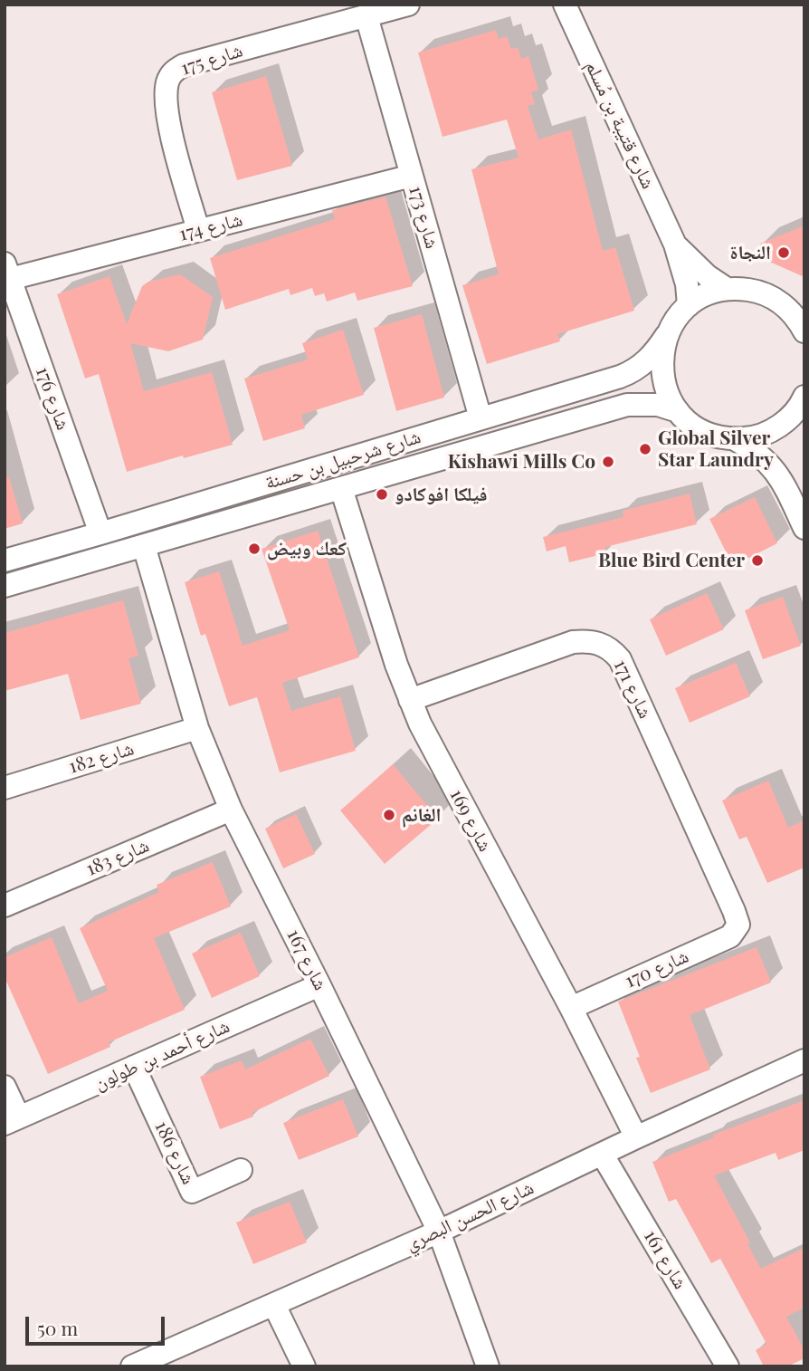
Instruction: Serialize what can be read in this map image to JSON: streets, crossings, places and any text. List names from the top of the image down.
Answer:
{
  "streets": {
    "street": [
      "شارع 175",
      "شارع قتيبة بن مُسلم",
      "شارع 173",
      "شارع 174",
      "شارع 176",
      "شارع شرحبيل بن حسنة",
      "شارع 171",
      "شارع 182",
      "شارع 169",
      "شارع 183",
      "شارع 167",
      "شارع 170",
      "شارع أحمد بن طولون",
      "شارع 186",
      "شارع الحسن البصري",
      "شارع 161"
    ]
  },
  "crossings": [
    ["شارع 175", "شارع 173"],
    ["شارع 175", "شارع 174"],
    ["شارع قتيبة بن مُسلم", "شارع شرحبيل بن حسنة"],
    ["شارع 173", "شارع 174"],
    ["شارع 173", "شارع شرحبيل بن حسنة"],
    ["شارع 174", "شارع 176"],
    ["شارع 176", "شارع شرحبيل بن حسنة"],
    ["شارع شرحبيل بن حسنة", "شارع 169"],
    ["شارع شرحبيل بن حسنة", "شارع 167"],
    ["شارع 171", "شارع 169"],
    ["شارع 171", "شارع 170"],
    ["شارع 182", "شارع 167"],
    ["شارع 169", "شارع 170"],
    ["شارع 169", "شارع الحسن البصري"],
    ["شارع 183", "شارع 167"],
    ["شارع 167", "شارع أحمد بن طولون"],
    ["شارع 167", "شارع الحسن البصري"],
    ["شارع أحمد بن طولون", "شارع 186"],
    ["شارع الحسن البصري", "شارع 161"]
  ],
  "places": [
    "النجاة",
    "Global Silver Star Laundry",
    "Kishawi Mills Co",
    "فيلكا افوكادو",
    "كعك وبيض",
    "Blue Bird Center",
    "الغانم"
  ],
  "scale_bar": "50 m"
}
